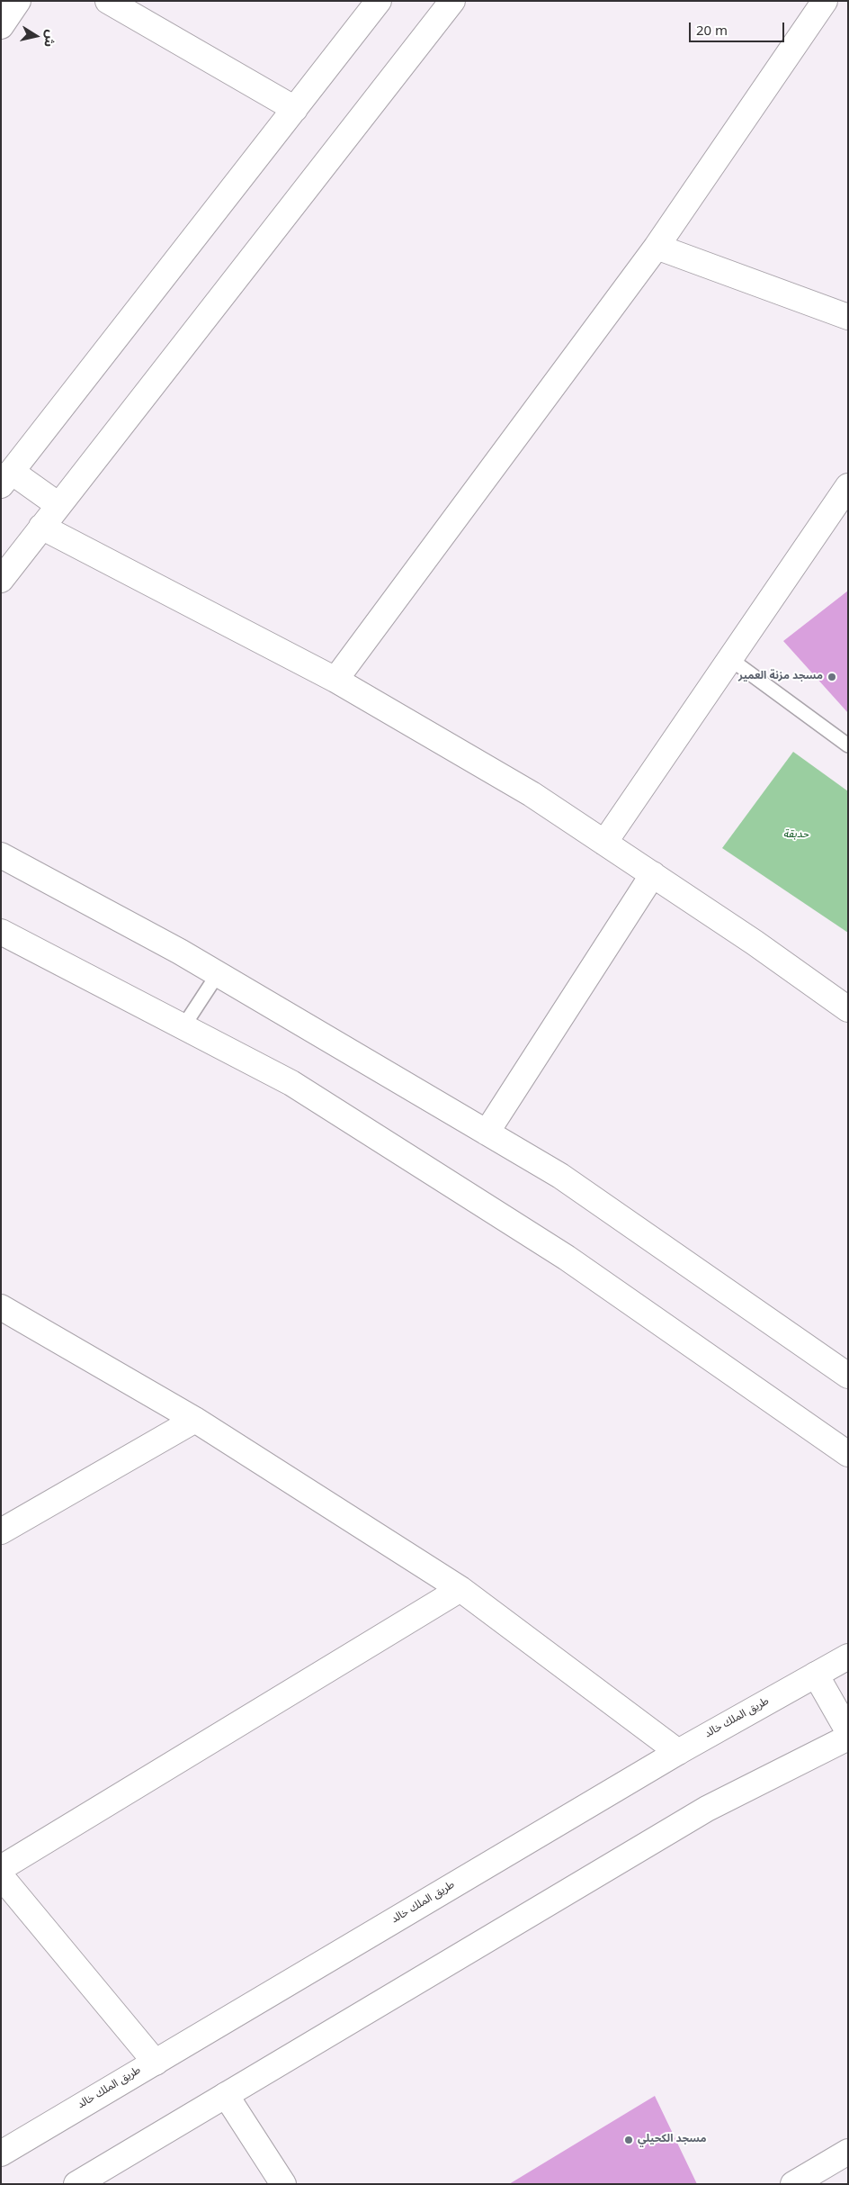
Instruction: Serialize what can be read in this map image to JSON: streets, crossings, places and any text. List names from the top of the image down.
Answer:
{
  "streets": {
    "street": ["طريق الملك خالد"]
  },
  "parks": ["حدبقة"],
  "places": ["مسجد مزنة العمير", "مسجد الكحيلي"],
  "scale_bar": "20 m",
  "north": "right"
}
